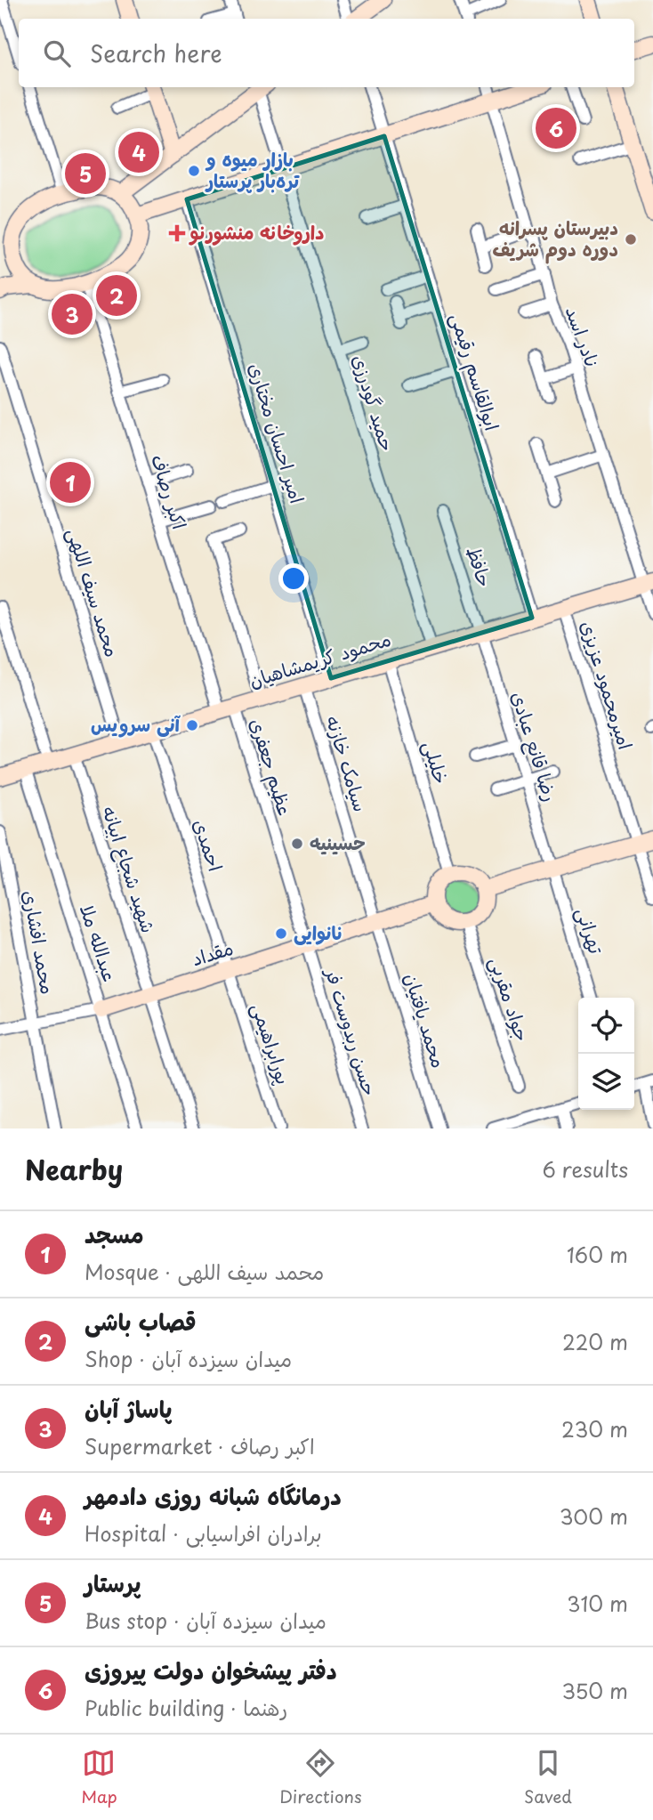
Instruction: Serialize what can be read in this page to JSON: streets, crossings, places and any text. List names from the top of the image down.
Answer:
{
  "streets": {
    "street": [
      "نادر اسد",
      "ابوالقاسم رقیمی",
      "حمید گودرزی",
      "امیر احسان مختاری",
      "اکبر رصاف",
      "حافظ",
      "محمد سیف اللهی",
      "محمود کریمشاهیان",
      "امیرمحمود عزیزی",
      "رضا قانع عبادی",
      "خلیلی",
      "سیامک خازنه",
      "عظیم جعفری",
      "احمدی",
      "شهید شجاع ابیانه",
      "تهرانی",
      "محمد افشاری",
      "عبدالله ملا",
      "مقداد",
      "جواد مقربی",
      "محمد یافتیان",
      "حسن ربدوست فر",
      "پورابراهیمی"
    ]
  },
  "crossings": [
    ["نادر اسد", "محمود کریمشاهیان"],
    ["ابوالقاسم رقیمی", "محمود کریمشاهیان"],
    ["حمید گودرزی", "محمود کریمشاهیان"],
    ["امیر احسان مختاری", "محمود کریمشاهیان"],
    ["اکبر رصاف", "محمود کریمشاهیان"],
    ["حافظ", "محمود کریمشاهیان"],
    ["حافظ", "رضا قانع عبادی"],
    ["محمد سیف اللهی", "محمود کریمشاهیان"],
    ["محمود کریمشاهیان", "امیرمحمود عزیزی"],
    ["محمود کریمشاهیان", "رضا قانع عبادی"],
    ["محمود کریمشاهیان", "خلیلی"],
    ["محمود کریمشاهیان", "سیامک خازنه"],
    ["محمود کریمشاهیان", "عظیم جعفری"],
    ["محمود کریمشاهیان", "احمدی"],
    ["محمود کریمشاهیان", "شهید شجاع ابیانه"],
    ["محمود کریمشاهیان", "عبدالله ملا"],
    ["رضا قانع عبادی", "تهرانی"],
    ["خلیلی", "مقداد"],
    ["خلیلی", "جواد مقربی"],
    ["سیامک خازنه", "مقداد"],
    ["سیامک خازنه", "محمد یافتیان"],
    ["عظیم جعفری", "مقداد"],
    ["عظیم جعفری", "حسن ربدوست فر"],
    ["احمدی", "مقداد"],
    ["احمدی", "پورابراهیمی"],
    ["شهید شجاع ابیانه", "مقداد"],
    ["محمد افشاری", "مقداد"],
    ["عبدالله ملا", "مقداد"],
    ["مقداد", "جواد مقربی"],
    ["مقداد", "محمد یافتیان"],
    ["مقداد", "حسن ربدوست فر"],
    ["مقداد", "پورابراهیمی"]
  ],
  "places": {
    "other": [
      "بازار میوه و تره‌بار پرستار",
      "دبیرستان پسرانه دوره دوم شریف",
      "آنی سرویس",
      "حسینیه",
      "نانوایی"
    ],
    "health": ["داروخانه منشورنو"]
  },
  "page": {
    "search": "Search here",
    "pins": [
      "6",
      "4",
      "5",
      "2",
      "3",
      "1"
    ],
    "heading": ["Nearby", "6 results"],
    "list": [
      {
        "mark": "1",
        "name": "مسجد",
        "note": "Mosque · محمد سیف اللهی",
        "value": "160 m"
      },
      {
        "mark": "2",
        "name": "قصاب باشی",
        "note": "Shop · میدان سیزده آبان",
        "value": "220 m"
      },
      {
        "mark": "3",
        "name": "پاساژ آبان",
        "note": "Supermarket · اکبر رصاف",
        "value": "230 m"
      },
      {
        "mark": "4",
        "name": "درمانگاه شبانه روزی دادمهر",
        "note": "Hospital · برادران افراسیابی",
        "value": "300 m"
      },
      {
        "mark": "5",
        "name": "پرستار",
        "note": "Bus stop · میدان سیزده آبان",
        "value": "310 m"
      },
      {
        "mark": "6",
        "name": "دفتر پیشخوان دولت پیروزی",
        "note": "Public building · رهنما",
        "value": "350 m"
      }
    ],
    "nav": ["Map", "Directions", "Saved"]
  }
}
